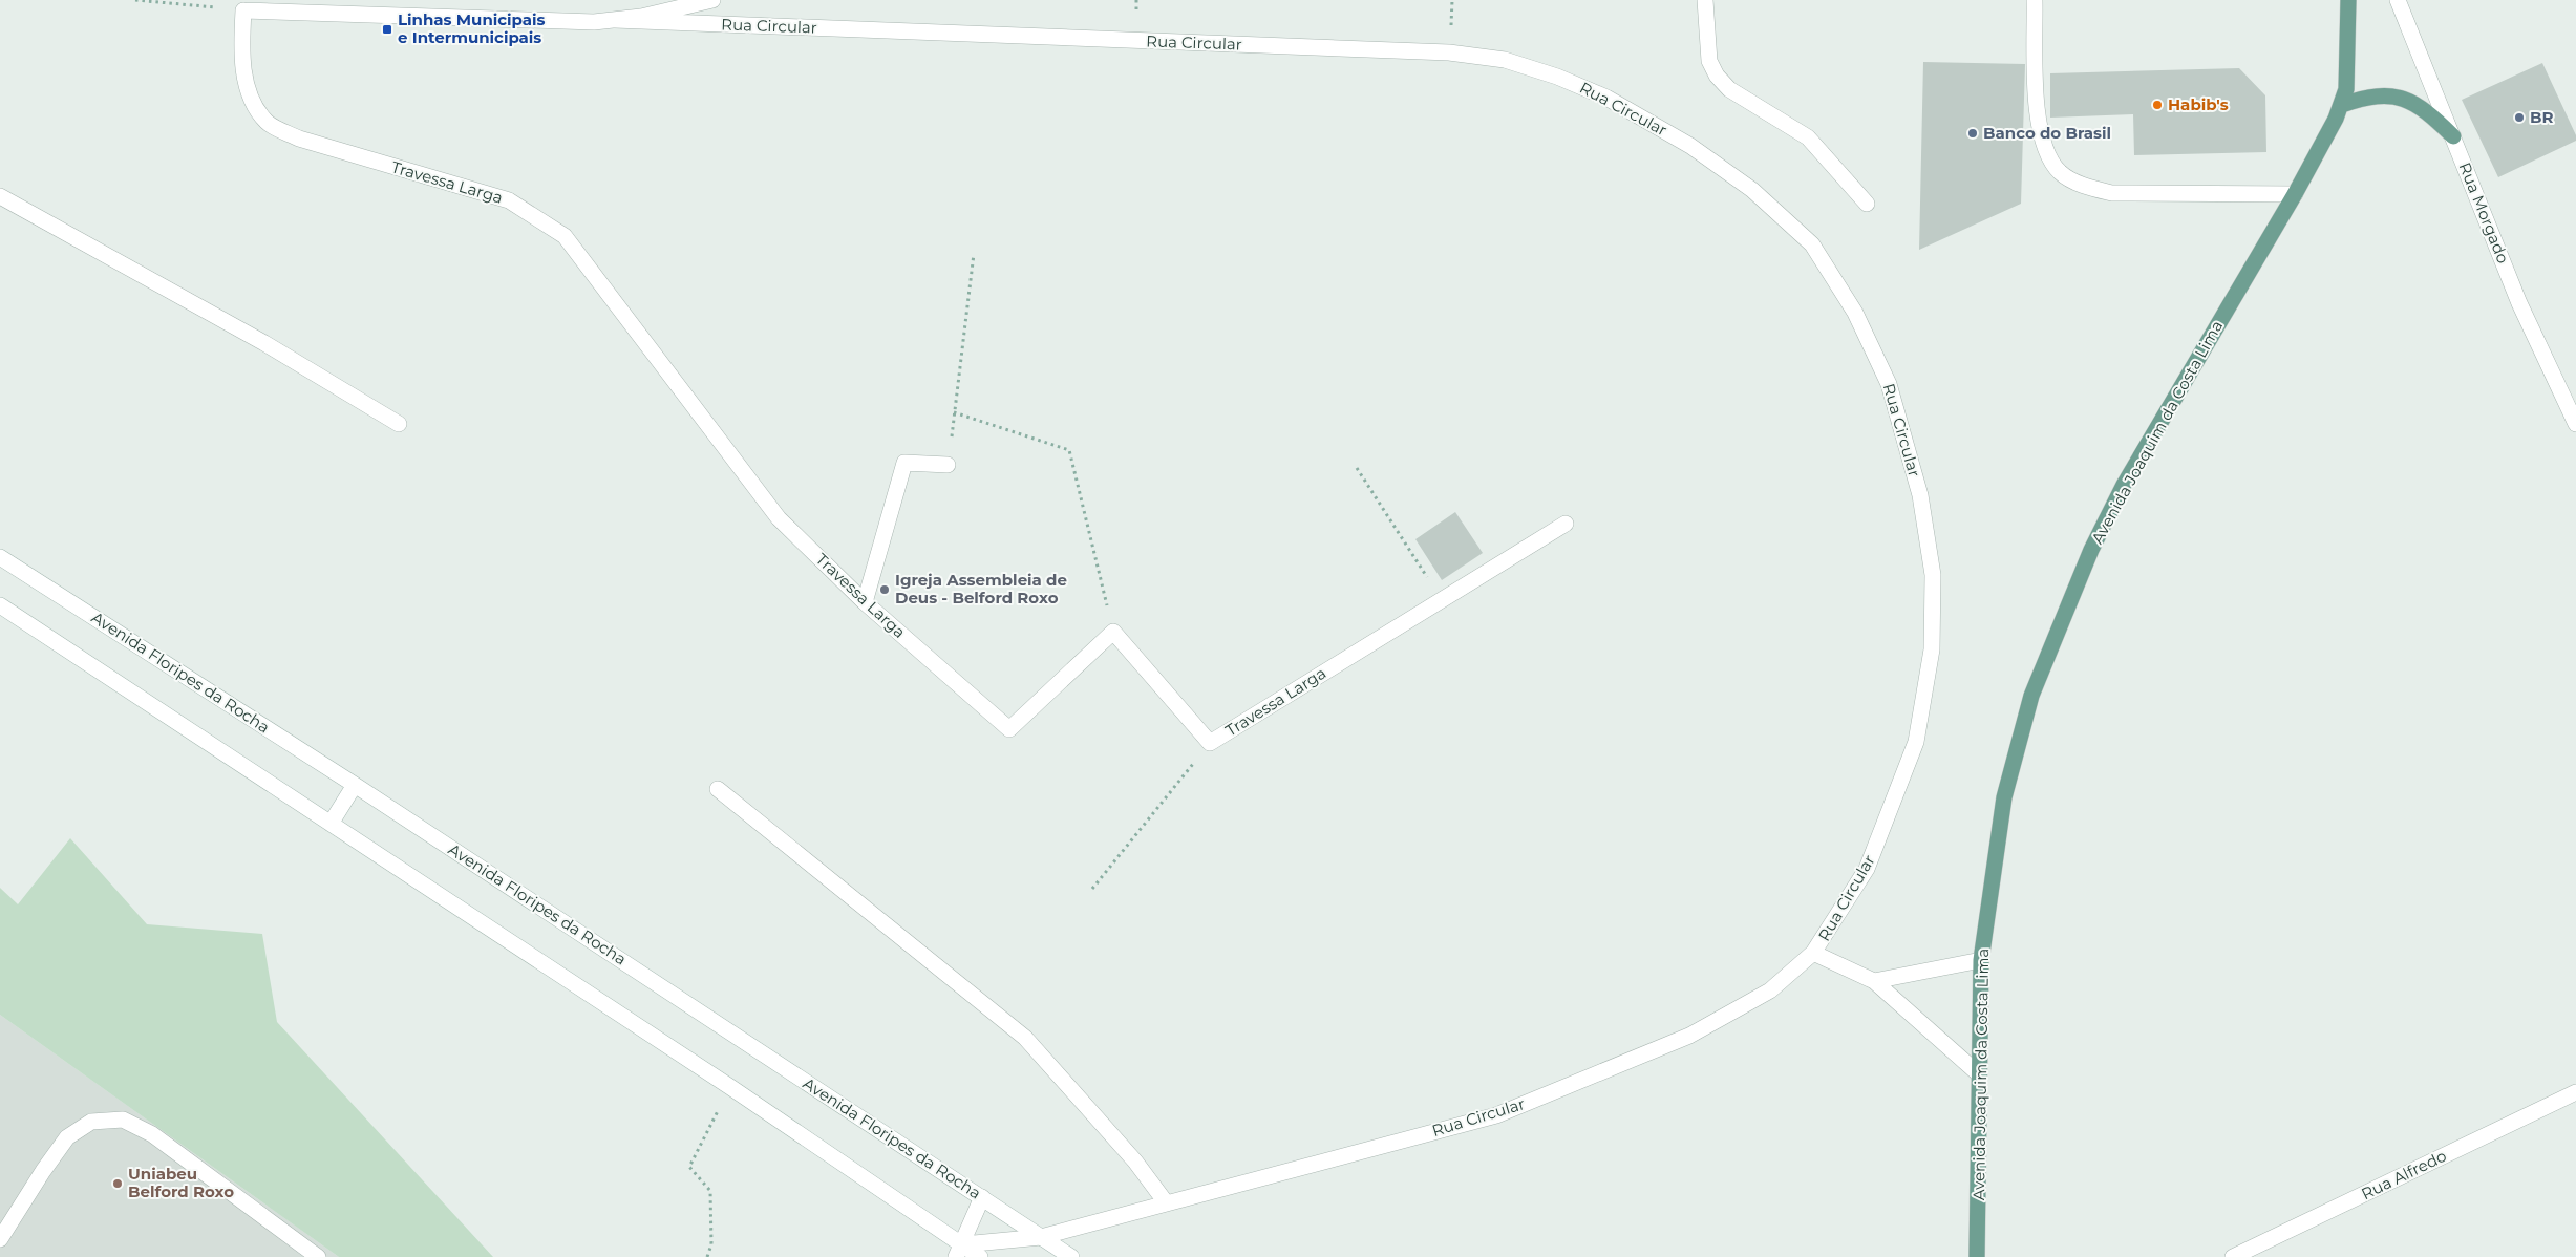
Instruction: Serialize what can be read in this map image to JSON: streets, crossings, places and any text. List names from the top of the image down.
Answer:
{
  "streets": {
    "main road": ["Avenida Joaquim da Costa Lima"],
    "street": [
      "Rua Circular",
      "Travessa Larga",
      "Rua Morgado",
      "Avenida Floripes da Rocha",
      "Rua Alfredo"
    ]
  },
  "crossings": [
    ["Rua Circular", "Avenida Floripes da Rocha"]
  ],
  "places": {
    "transit": ["Linhas Municipais e Intermunicipais"],
    "other": [
      "Habib's",
      "BR",
      "Banco do Brasil",
      "Igreja Assembleia de Deus - Belford Roxo",
      "Uniabeu Belford Roxo"
    ]
  }
}
